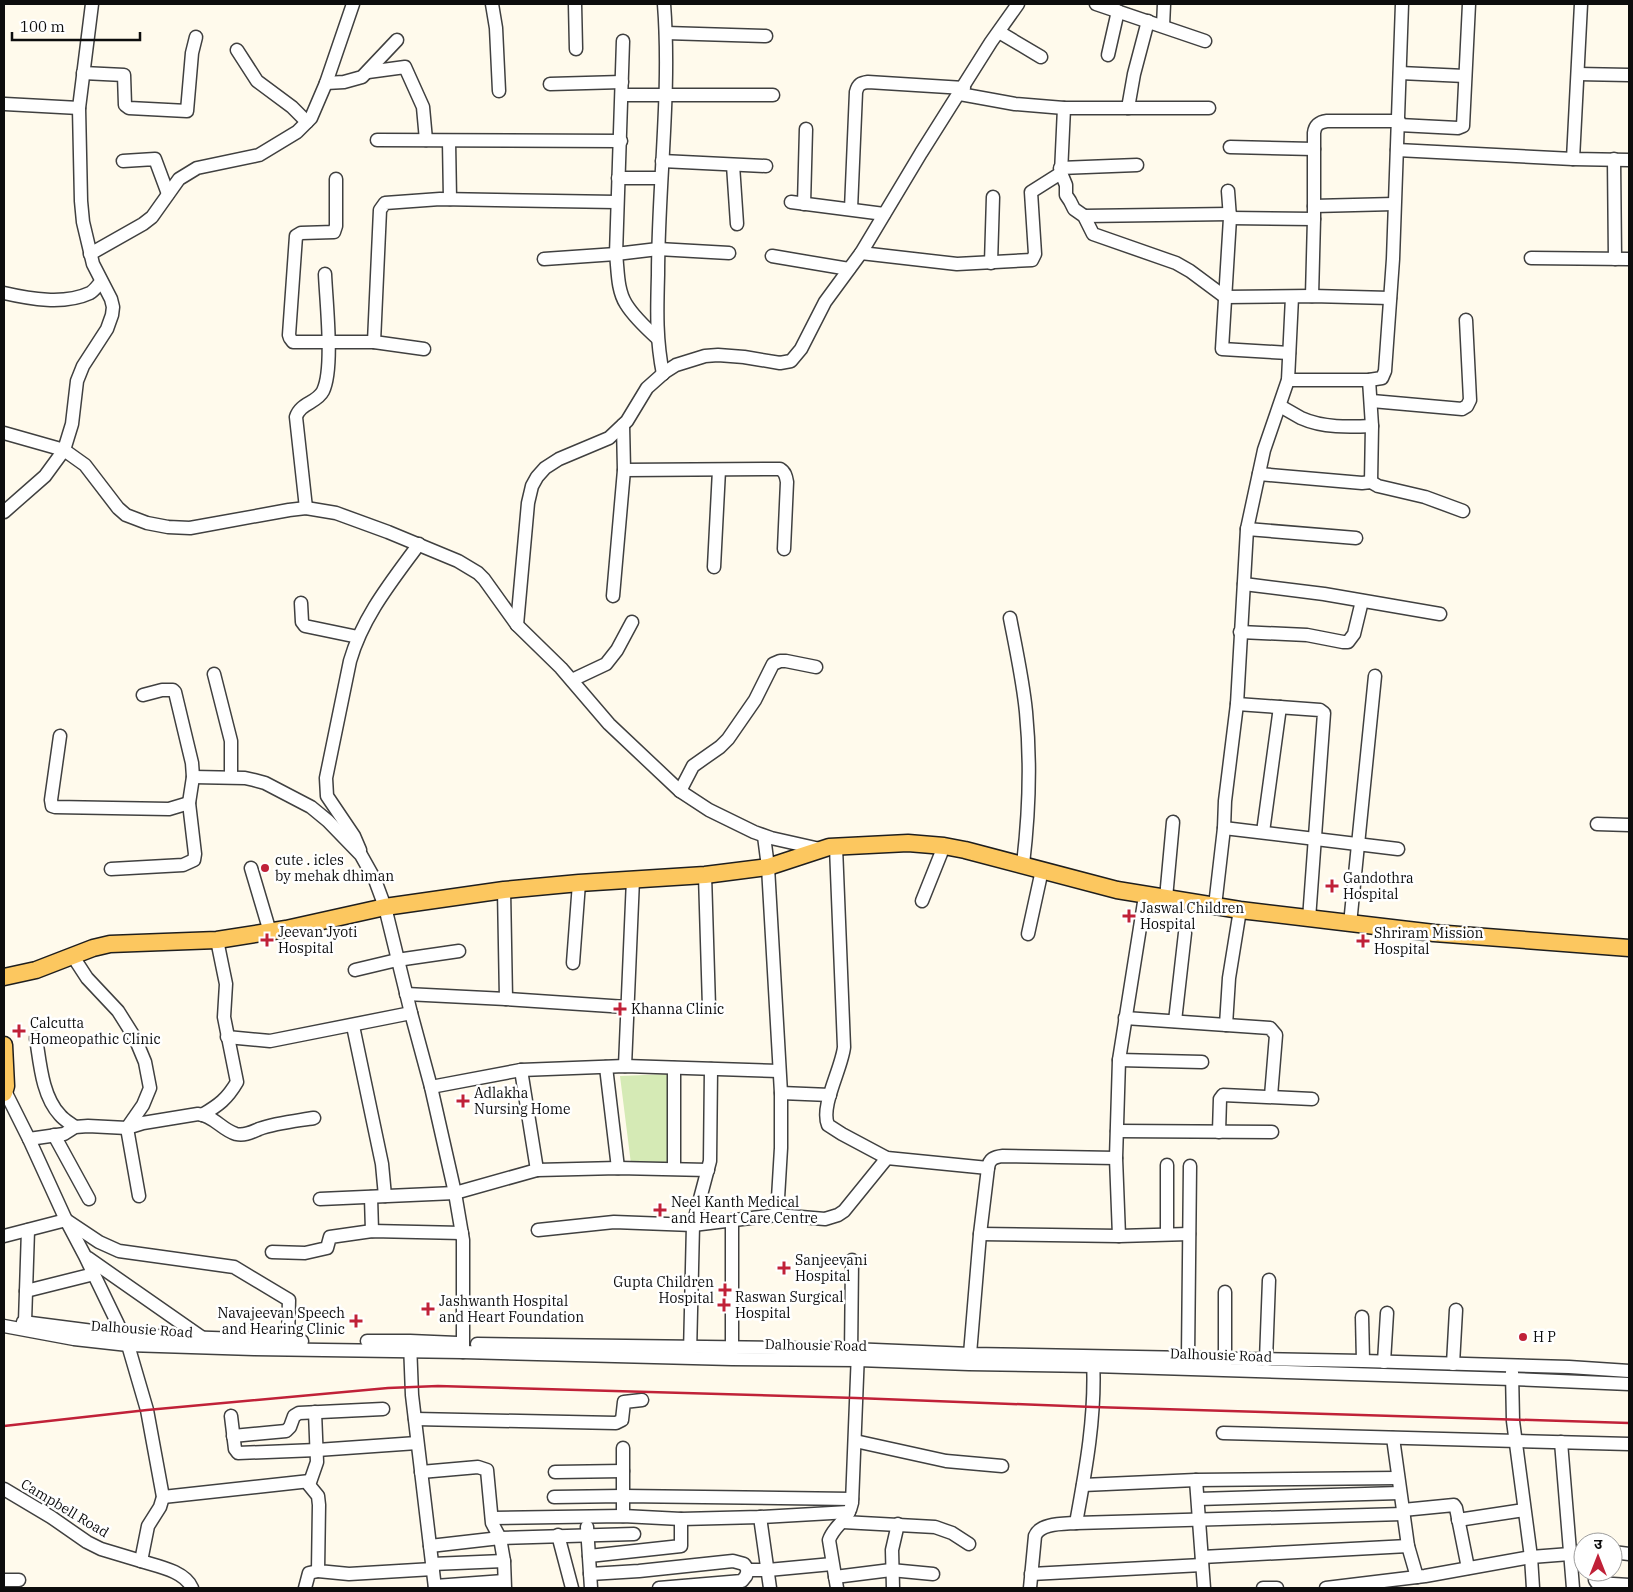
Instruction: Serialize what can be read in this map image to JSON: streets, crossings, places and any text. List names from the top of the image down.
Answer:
{
  "streets": {
    "street": ["Dalhousie Road", "Campbell Road"]
  },
  "places": {
    "other": ["cute . icles by mehak dhiman", "H P"],
    "health": [
      "Gandothra Hospital",
      "Jaswal Children Hospital",
      "Jeevan Jyoti Hospital",
      "Shriram Mission Hospital",
      "Khanna Clinic",
      "Calcutta Homeopathic Clinic",
      "Adlakha Nursing Home",
      "Neel Kanth Medical and Heart Care Centre",
      "Sanjeevani Hospital",
      "Gupta Children Hospital",
      "Raswan Surgical Hospital",
      "Jashwanth Hospital and Heart Foundation",
      "Navajeevan Speech and Hearing Clinic"
    ]
  },
  "scale_bar": "100 m",
  "north": "top"
}
